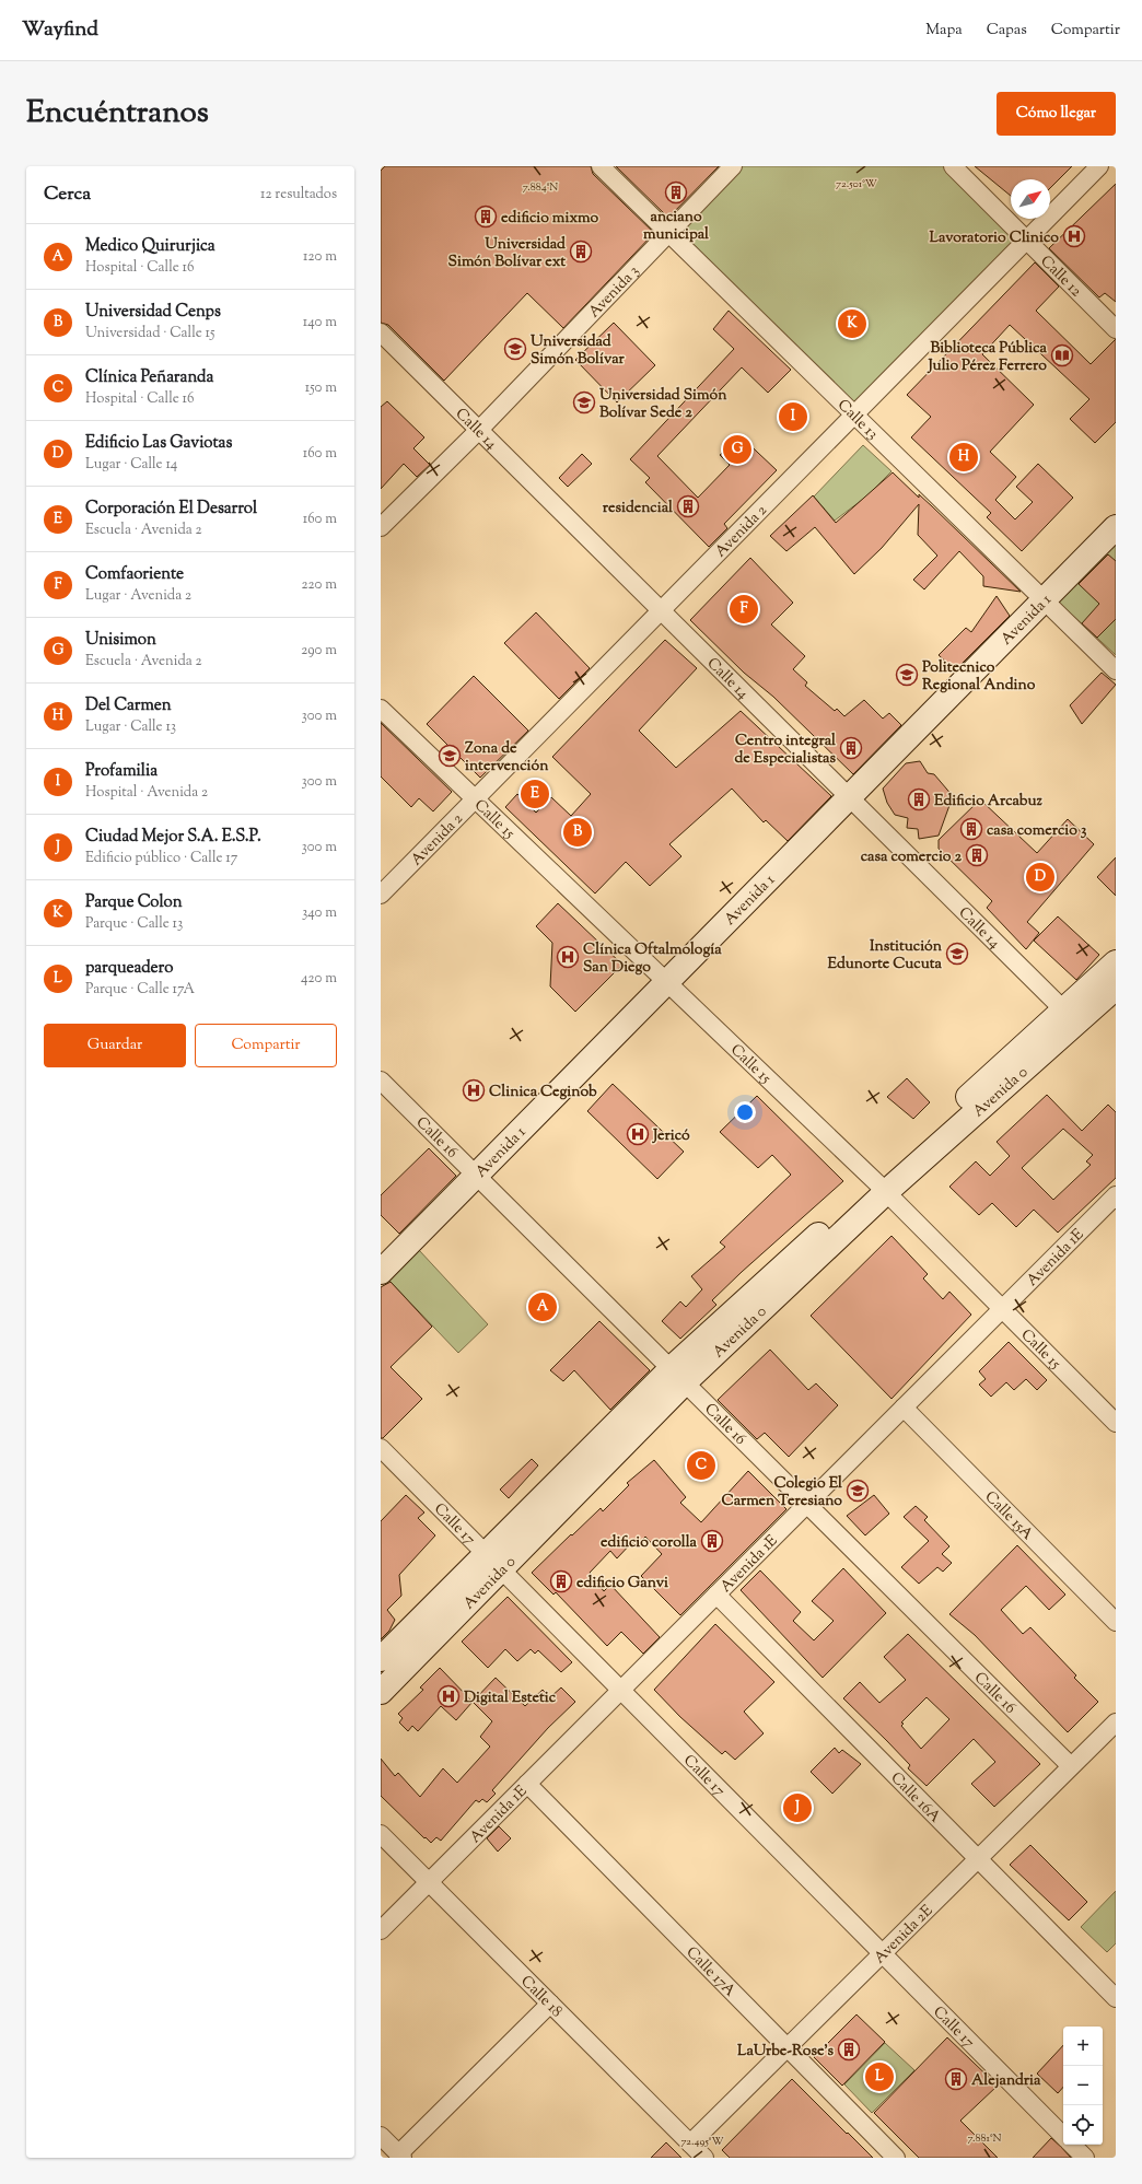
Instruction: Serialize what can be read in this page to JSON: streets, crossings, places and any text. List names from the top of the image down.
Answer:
{
  "streets": {
    "street": [
      "Calle 12",
      "Avenida 3",
      "Calle 13",
      "Calle 14",
      "Avenida 2",
      "Avenida 1",
      "Calle 15",
      "Avenida 0",
      "Calle 16",
      "Avenida 1E",
      "Calle 15A",
      "Calle 17",
      "Calle 16A",
      "Avenida 2E",
      "Calle 17A",
      "Calle 18"
    ]
  },
  "crossings": [
    ["Calle 12", "Avenida 2"],
    ["Avenida 3", "Calle 13"],
    ["Avenida 3", "Calle 14"],
    ["Calle 13", "Avenida 2"],
    ["Calle 13", "Avenida 1"],
    ["Calle 14", "Avenida 2"],
    ["Calle 14", "Avenida 1"],
    ["Calle 14", "Avenida 0"],
    ["Avenida 2", "Calle 15"],
    ["Avenida 1", "Calle 15"],
    ["Avenida 1", "Calle 16"],
    ["Calle 15", "Avenida 0"],
    ["Calle 15", "Avenida 1E"],
    ["Avenida 0", "Calle 16"],
    ["Avenida 0", "Calle 17"],
    ["Calle 16", "Avenida 1E"],
    ["Calle 16", "Avenida 2E"],
    ["Avenida 1E", "Calle 15A"],
    ["Avenida 1E", "Calle 17"],
    ["Avenida 1E", "Calle 16A"],
    ["Avenida 1E", "Calle 17A"],
    ["Avenida 1E", "Calle 18"],
    ["Calle 17", "Avenida 2E"],
    ["Calle 16A", "Avenida 2E"],
    ["Avenida 2E", "Calle 17A"],
    ["Avenida 2E", "Calle 18"]
  ],
  "places": {
    "building": [
      "anciano municipal",
      "edificio mixmo",
      "Universidad Simón Bolívar ext",
      "residencial",
      "Centro integral de Especialistas",
      "Edificio Arcabuz",
      "casa comercio 3",
      "casa comercio 2",
      "edificio corolla",
      "edificio Ganvi",
      "LaUrbe-Rose's",
      "Alejandria"
    ],
    "hospital": [
      "Lavoratorio Clinico",
      "Clínica Oftalmología San Diego",
      "Clinica Ceginob",
      "Jericó",
      "Digital Estetic"
    ],
    "school or university": [
      "Universidad Simón Bolívar",
      "Universidad Simón Bolívar Sede 2",
      "Politecnico Regional Andino",
      "Zona de intervención",
      "Institución Edunorte Cucuta",
      "Colegio El Carmen Teresiano"
    ],
    "library": ["Biblioteca Pública Julio Pérez Ferrero"]
  },
  "north": "top right",
  "page": {
    "header": "Wayfind",
    "nav": ["Mapa", "Capas", "Compartir"],
    "title": "Encuéntranos",
    "buttons": [
      "Cómo llegar",
      ["Guardar", "Compartir"]
    ],
    "heading": ["Cerca", "12 resultados"],
    "list": [
      {
        "mark": "A",
        "name": "Medico Quirurjica",
        "note": "Hospital · Calle 16",
        "value": "120 m"
      },
      {
        "mark": "B",
        "name": "Universidad Cenps",
        "note": "Universidad · Calle 15",
        "value": "140 m"
      },
      {
        "mark": "C",
        "name": "Clínica Peñaranda",
        "note": "Hospital · Calle 16",
        "value": "150 m"
      },
      {
        "mark": "D",
        "name": "Edificio Las Gaviotas",
        "note": "Lugar · Calle 14",
        "value": "160 m"
      },
      {
        "mark": "E",
        "name": "Corporación El Desarrol",
        "note": "Escuela · Avenida 2",
        "value": "160 m"
      },
      {
        "mark": "F",
        "name": "Comfaoriente",
        "note": "Lugar · Avenida 2",
        "value": "220 m"
      },
      {
        "mark": "G",
        "name": "Unisimon",
        "note": "Escuela · Avenida 2",
        "value": "290 m"
      },
      {
        "mark": "H",
        "name": "Del Carmen",
        "note": "Lugar · Calle 13",
        "value": "300 m"
      },
      {
        "mark": "I",
        "name": "Profamilia",
        "note": "Hospital · Avenida 2",
        "value": "300 m"
      },
      {
        "mark": "J",
        "name": "Ciudad Mejor S.A. E.S.P.",
        "note": "Edificio público · Calle 17",
        "value": "300 m"
      },
      {
        "mark": "K",
        "name": "Parque Colon",
        "note": "Parque · Calle 13",
        "value": "340 m"
      },
      {
        "mark": "L",
        "name": "parqueadero",
        "note": "Parque · Calle 17A",
        "value": "420 m"
      }
    ],
    "pins": [
      "K",
      "I",
      "G",
      "H",
      "F",
      "E",
      "B",
      "D",
      "A",
      "C",
      "J",
      "L"
    ],
    "map_buttons": ["+", "−"]
  },
  "coordinates": [
    "72.501°W",
    "7.884°N",
    "7.881°N",
    "72.495°W"
  ]
}
